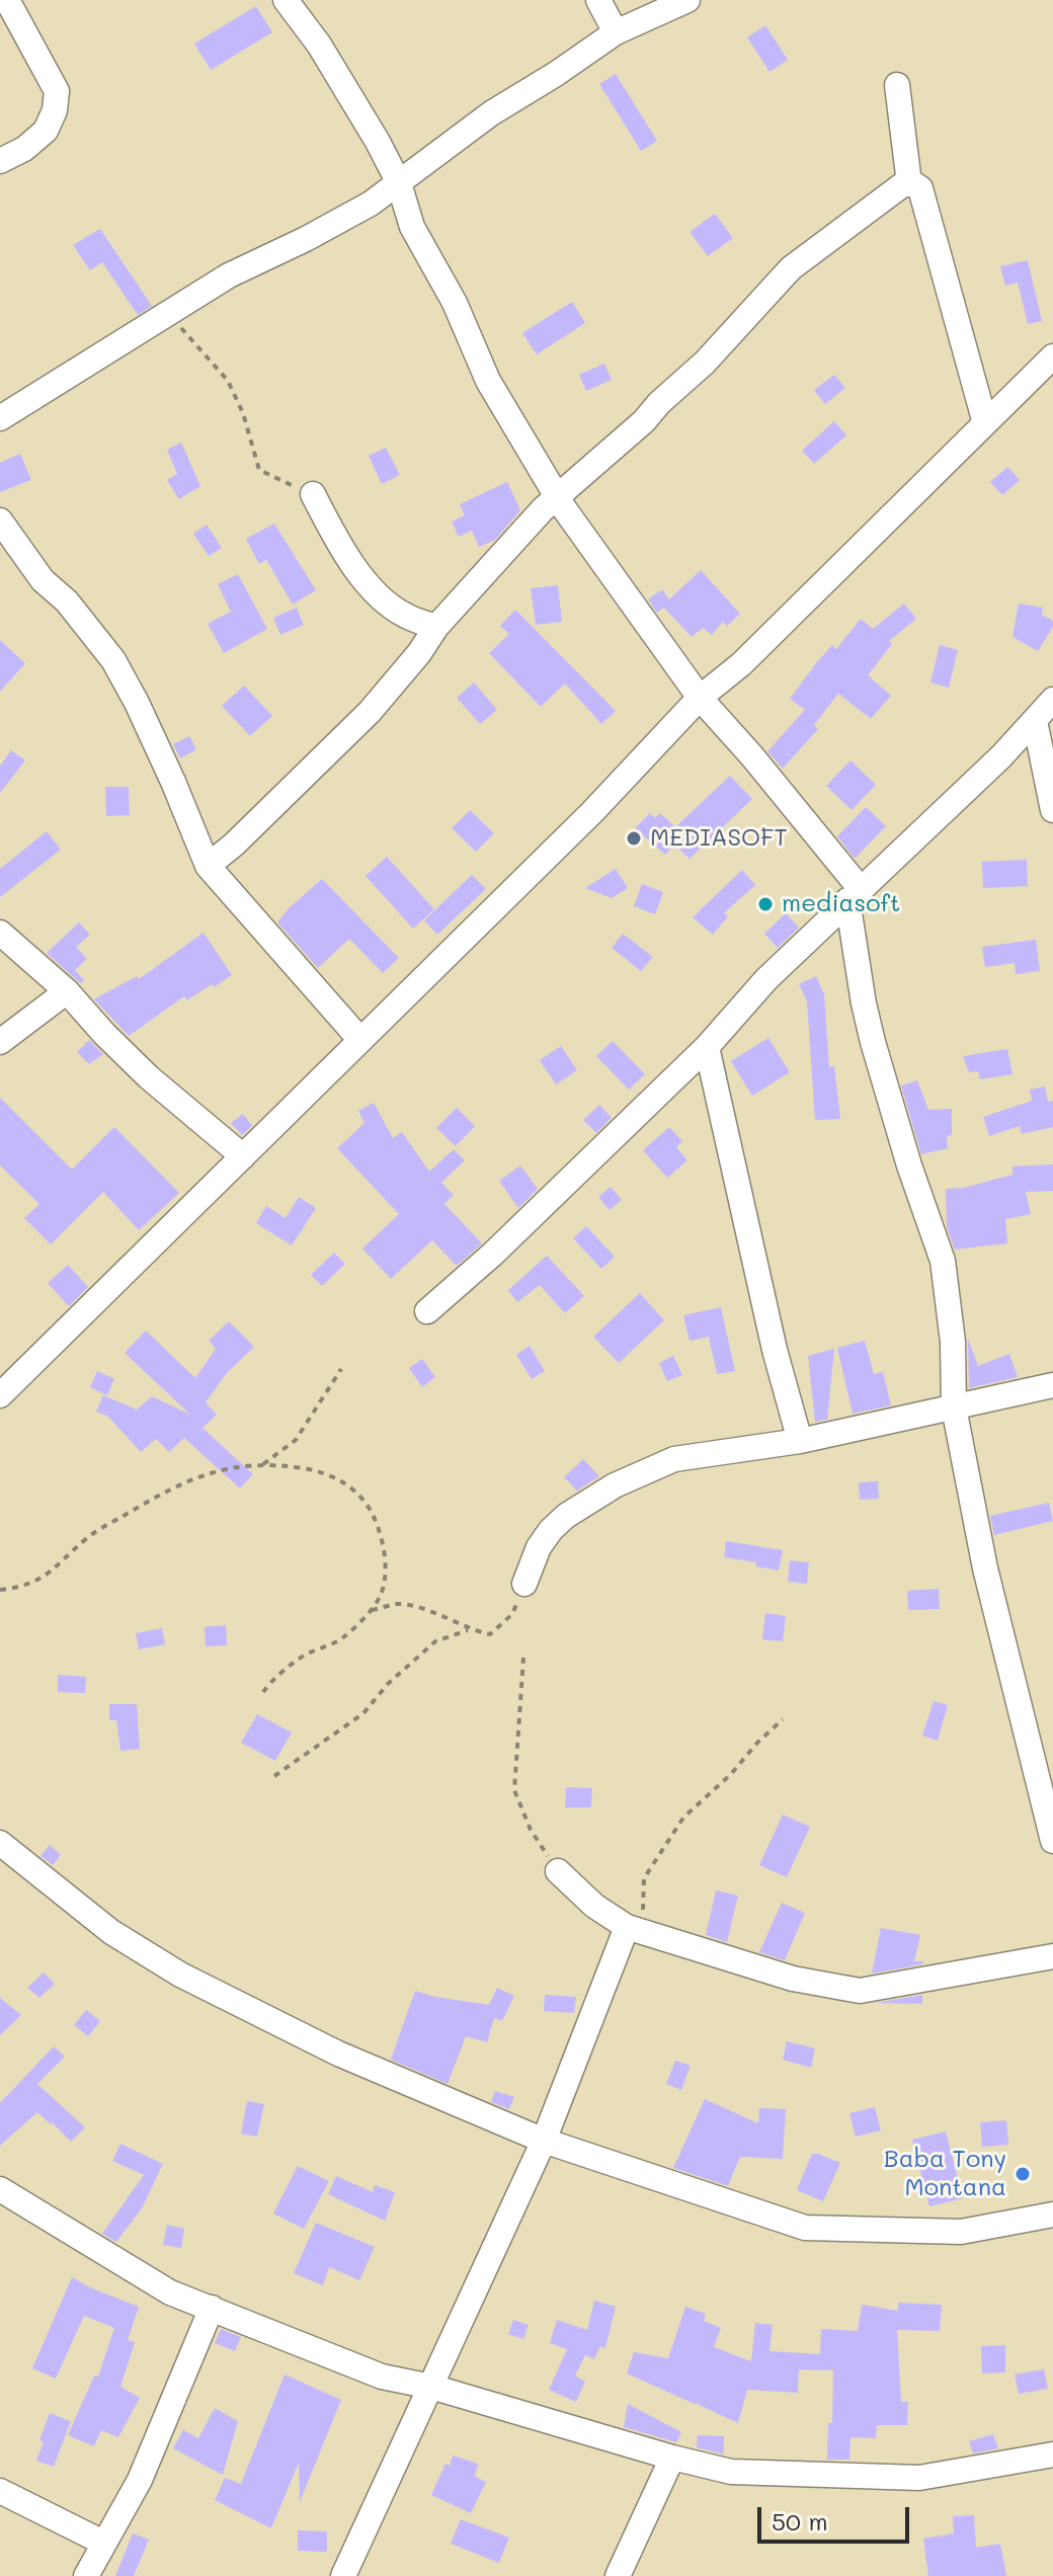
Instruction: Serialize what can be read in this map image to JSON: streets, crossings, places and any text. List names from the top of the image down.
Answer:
{
  "places": ["MEDIASOFT", "mediasoft", "Baba Tony Montana"],
  "scale_bar": "50 m"
}
